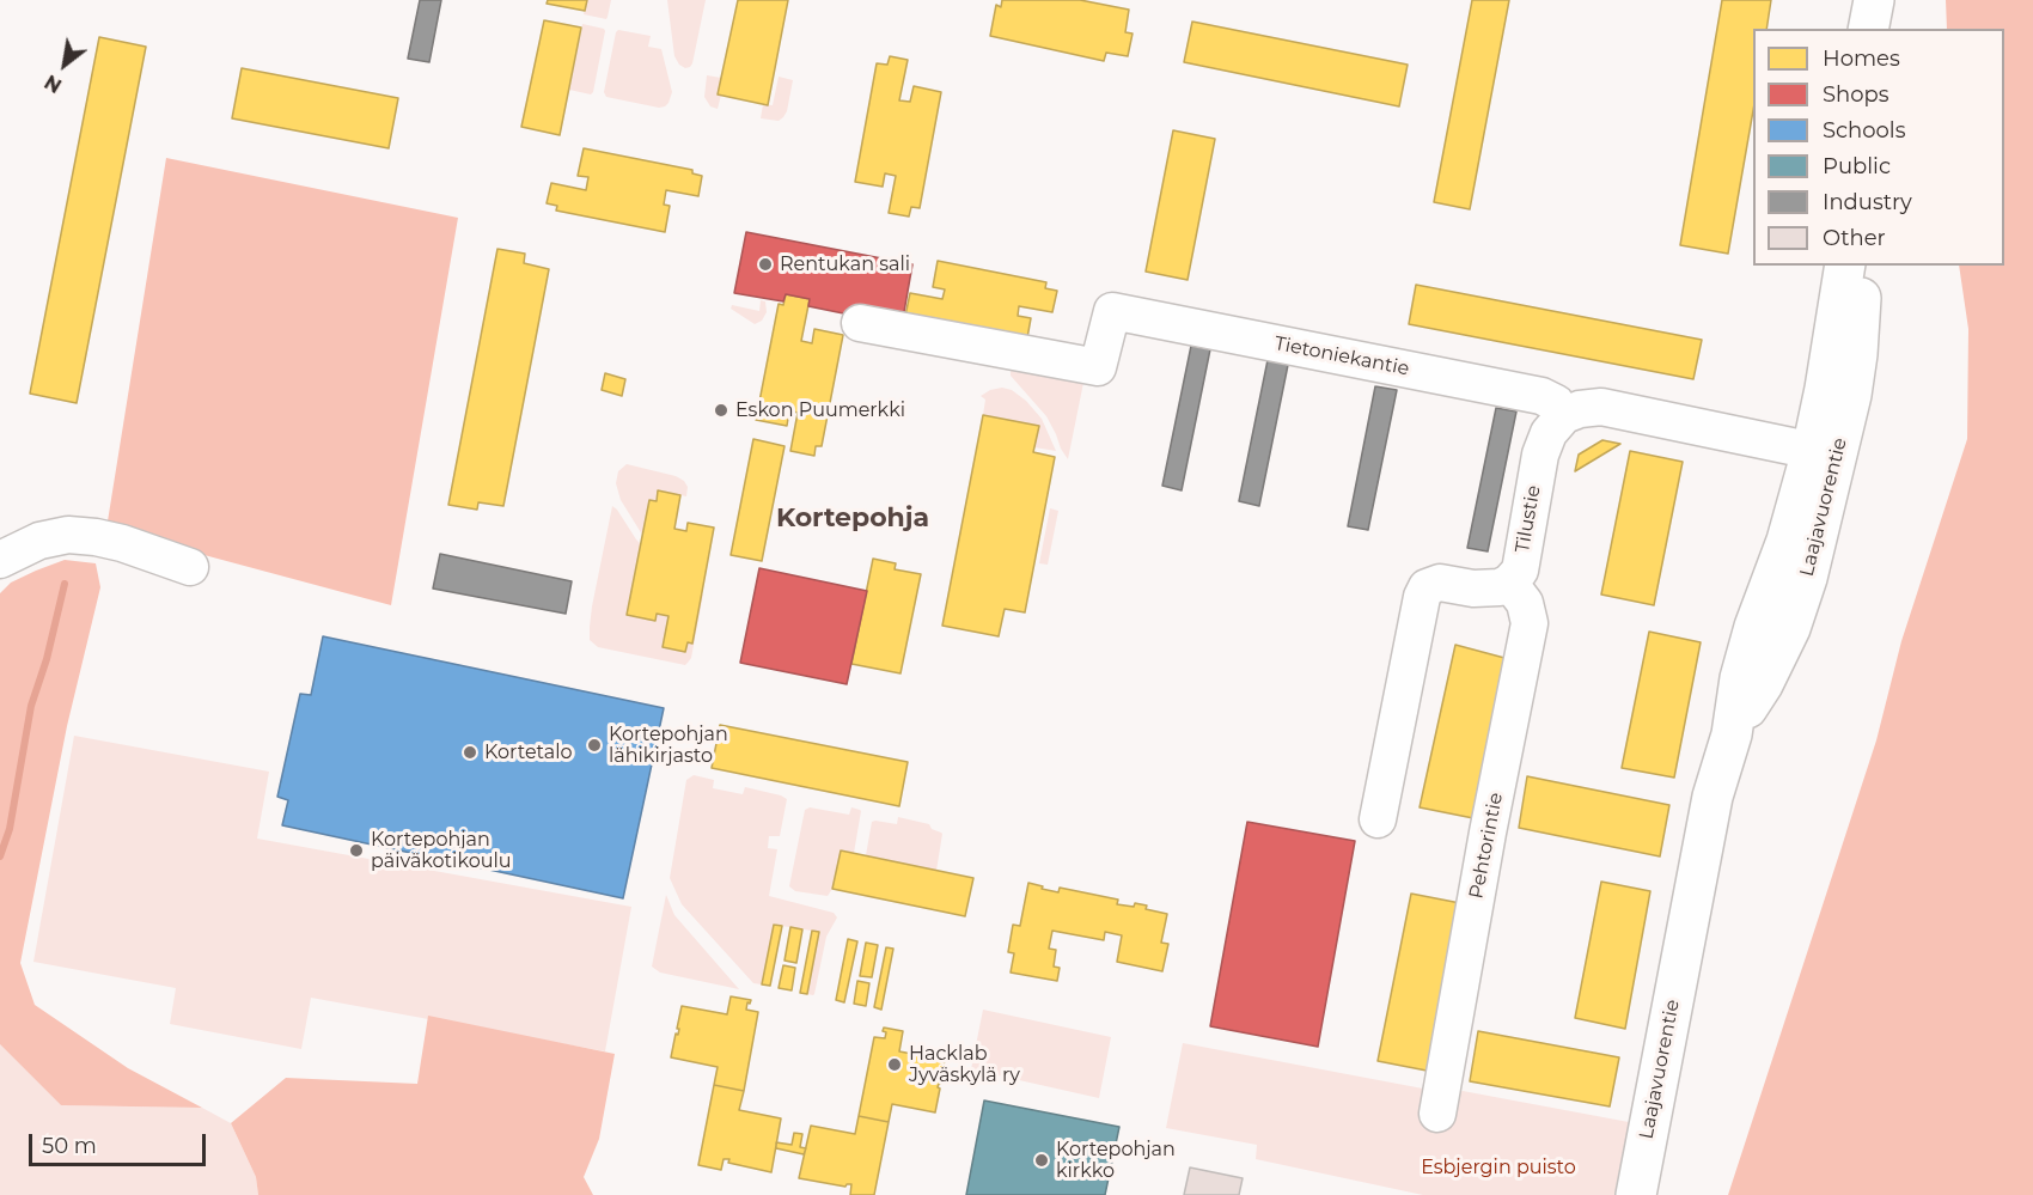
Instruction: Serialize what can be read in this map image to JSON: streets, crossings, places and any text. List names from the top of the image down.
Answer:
{
  "streets": {
    "main road": ["Laajavuorentie"],
    "street": ["Tietoniekantie", "Tilustie", "Pehtorintie"]
  },
  "crossings": [
    ["Tietoniekantie", "Tilustie"],
    ["Tilustie", "Pehtorintie"]
  ],
  "districts": ["Kortepohja"],
  "parks": ["Esbjergin puisto"],
  "places": [
    "Rentukan sali",
    "Eskon Puumerkki",
    "Kortepohjan lähikirjasto",
    "Kortetalo",
    "Kortepohjan päiväkotikoulu",
    "Hacklab Jyväskylä ry",
    "Kortepohjan kirkko"
  ],
  "legend": [
    "Homes",
    "Shops",
    "Schools",
    "Public",
    "Industry",
    "Other"
  ],
  "scale_bar": "50 m",
  "north": "bottom left"
}
